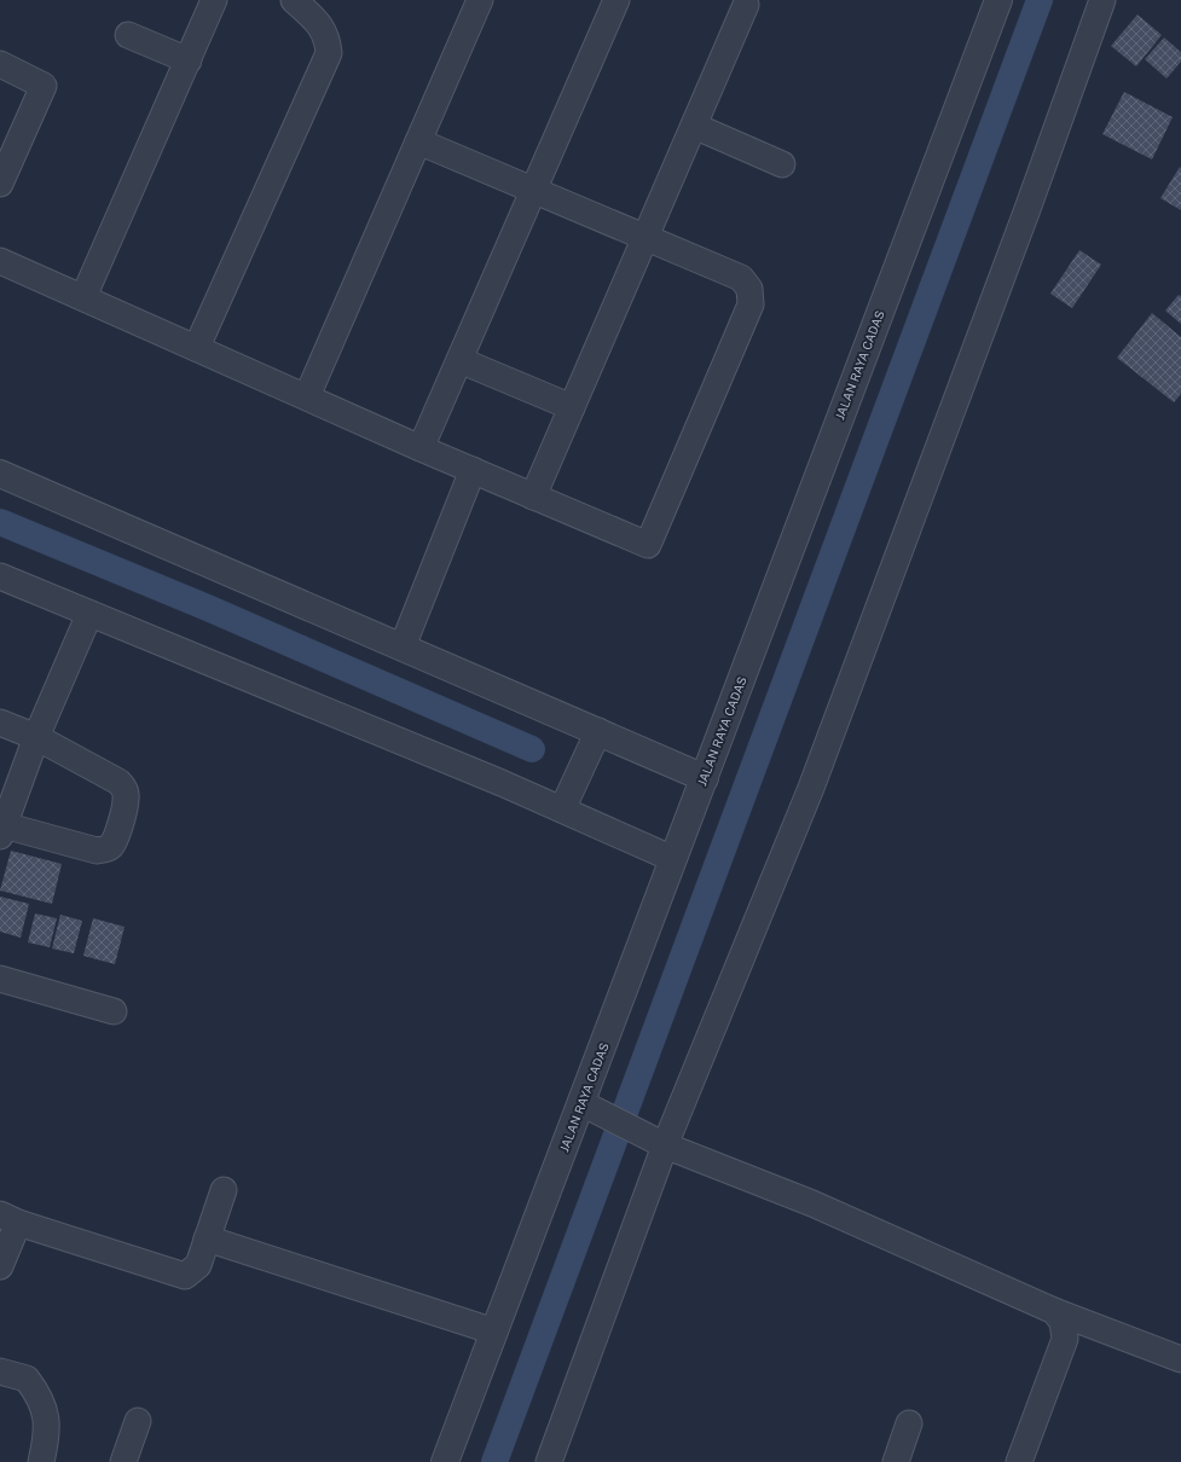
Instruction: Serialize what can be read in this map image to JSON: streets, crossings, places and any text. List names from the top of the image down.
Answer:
{
  "streets": {
    "street": ["JALAN RAYA CADAS"]
  }
}
